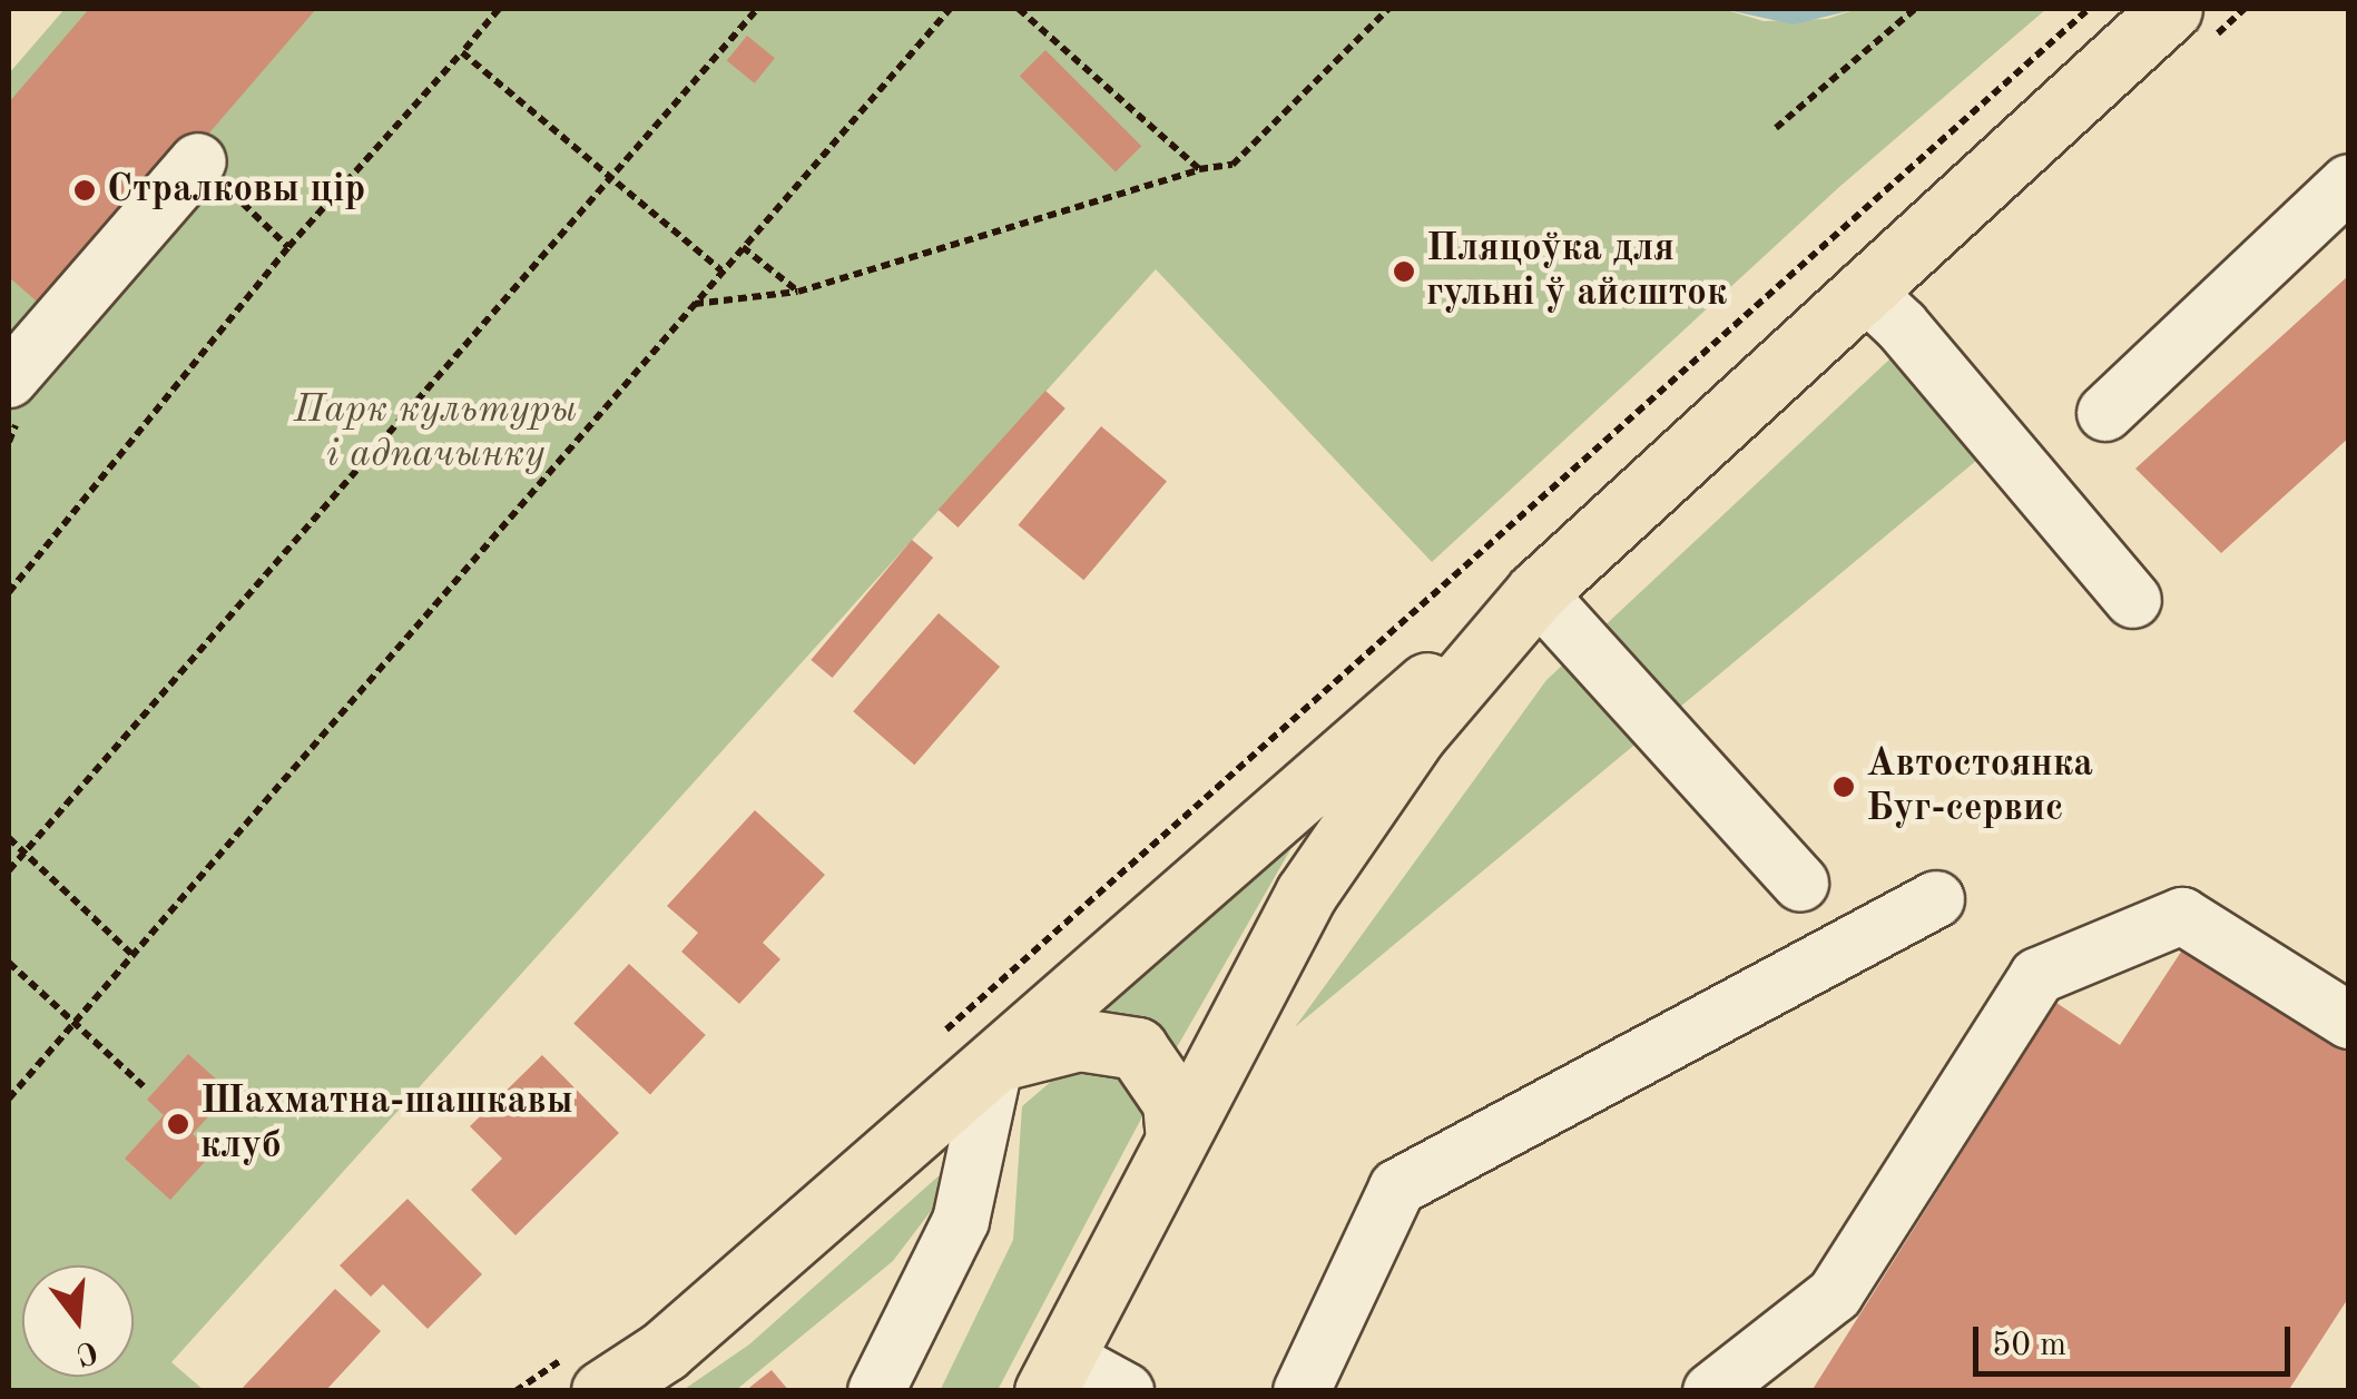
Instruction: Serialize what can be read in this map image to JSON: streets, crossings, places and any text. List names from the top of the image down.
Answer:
{
  "parks": ["Парк культуры і адпачынку"],
  "places": [
    "Стралковы цір",
    "Пляцоўка для гульні ў айсшток",
    "Автостоянка Буг-сервис",
    "Шахматна-шашкавы клуб"
  ],
  "scale_bar": "50 m",
  "north": "bottom"
}
